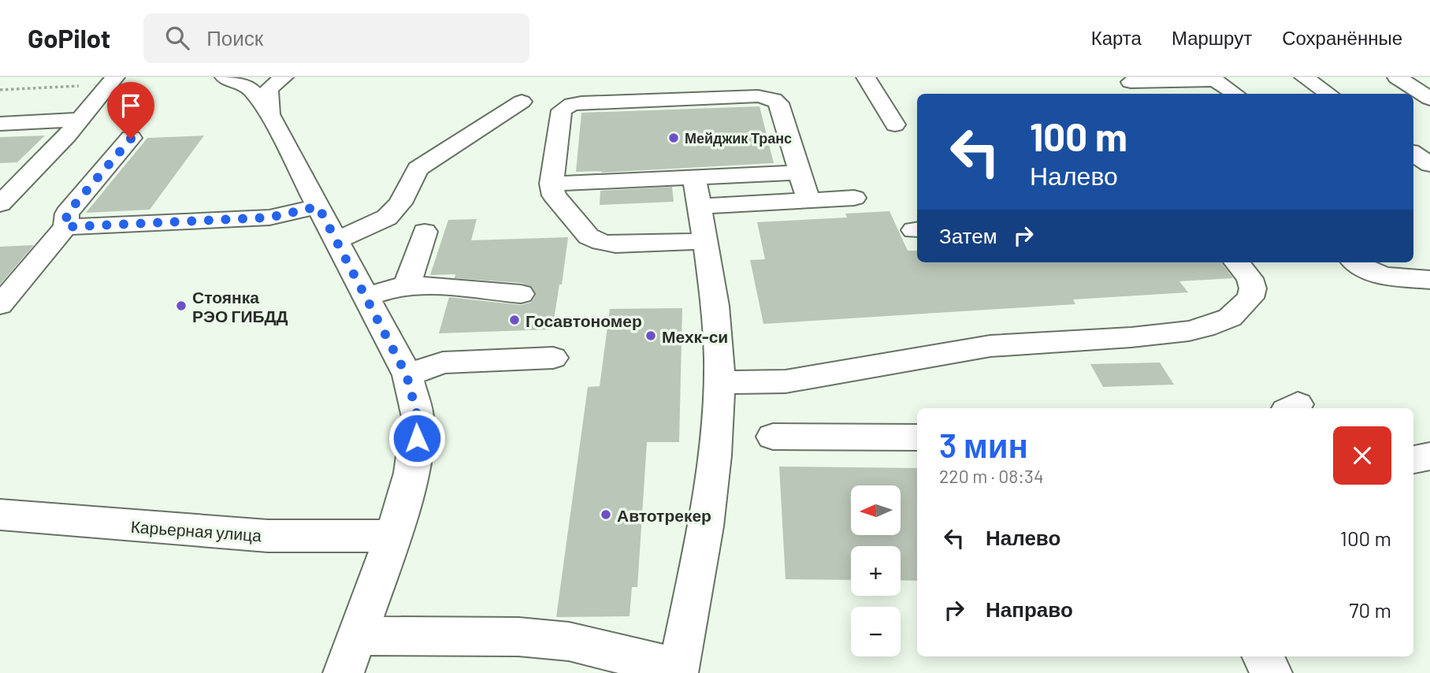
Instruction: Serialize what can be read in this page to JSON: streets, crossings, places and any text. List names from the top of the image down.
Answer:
{
  "streets": {
    "street": ["Карьерная улица"]
  },
  "places": [
    "Мейджик Транс",
    "Стоянка РЭО ГИБДД",
    "Госавтономер",
    "Мехк-си",
    "Автотрекер"
  ],
  "north": "left",
  "page": {
    "header": "GoPilot",
    "search": "Поиск",
    "nav": ["Карта", "Маршрут", "Сохранённые"],
    "turn": ["100 m", "Налево"],
    "then": "Затем",
    "heading": ["3 мин", "220 m · 08:34"],
    "map_buttons": ["+", "−"],
    "list": [
      {
        "name": "Налево",
        "value": "100 m"
      },
      {
        "name": "Направо",
        "value": "70 m"
      }
    ]
  }
}
